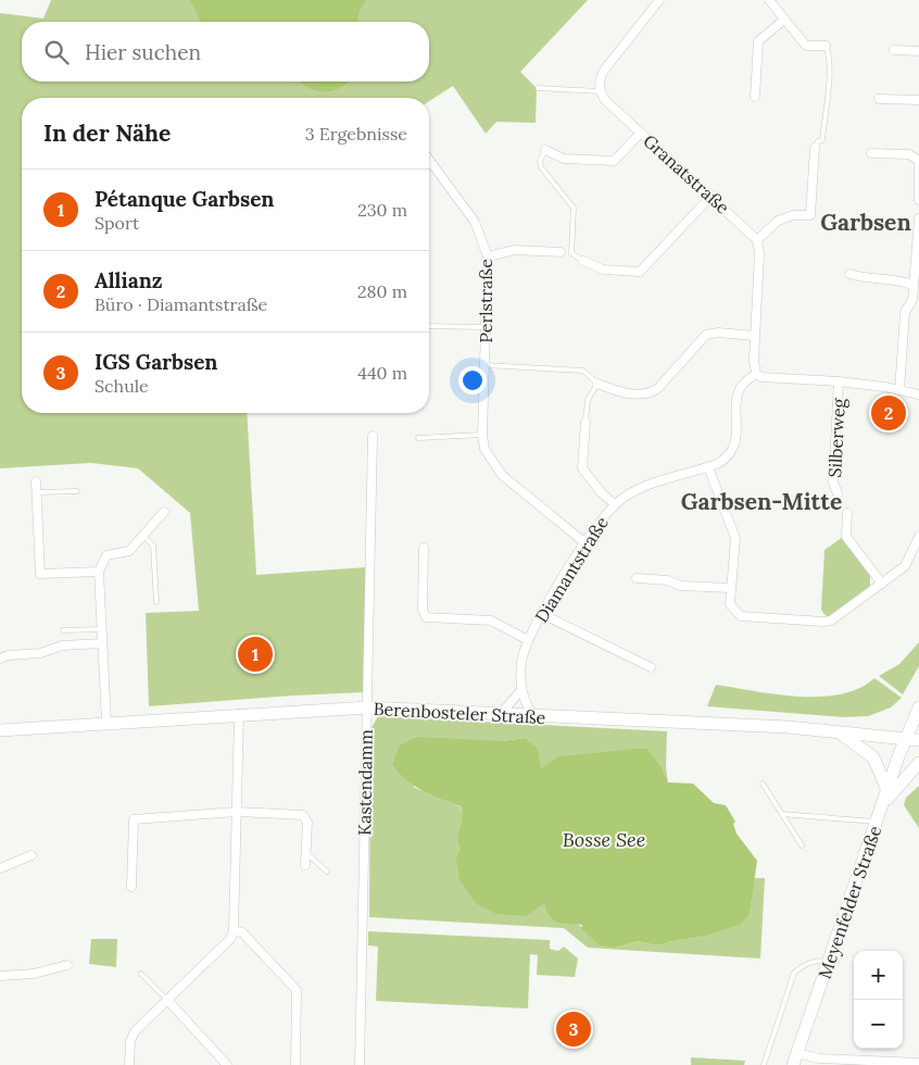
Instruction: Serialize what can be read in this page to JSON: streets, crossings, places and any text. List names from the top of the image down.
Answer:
{
  "streets": {
    "street": [
      "Granatstraße",
      "Perlstraße",
      "Silberweg",
      "Diamantstraße",
      "Berenbosteler Straße",
      "Kastendamm",
      "Meyenfelder Straße"
    ]
  },
  "crossings": [
    ["Perlstraße", "Diamantstraße"],
    ["Diamantstraße", "Berenbosteler Straße"],
    ["Berenbosteler Straße", "Kastendamm"],
    ["Berenbosteler Straße", "Meyenfelder Straße"]
  ],
  "districts": ["Garbsen", "Garbsen-Mitte"],
  "water": ["Bosse See"],
  "page": {
    "search": "Hier suchen",
    "heading": ["In der Nähe", "3 Ergebnisse"],
    "list": [
      {
        "mark": "1",
        "name": "Pétanque Garbsen",
        "note": "Sport",
        "value": "230 m"
      },
      {
        "mark": "2",
        "name": "Allianz",
        "note": "Büro · Diamantstraße",
        "value": "280 m"
      },
      {
        "mark": "3",
        "name": "IGS Garbsen",
        "note": "Schule",
        "value": "440 m"
      }
    ],
    "pins": ["2", "1", "3"],
    "map_buttons": ["+", "−"]
  }
}
